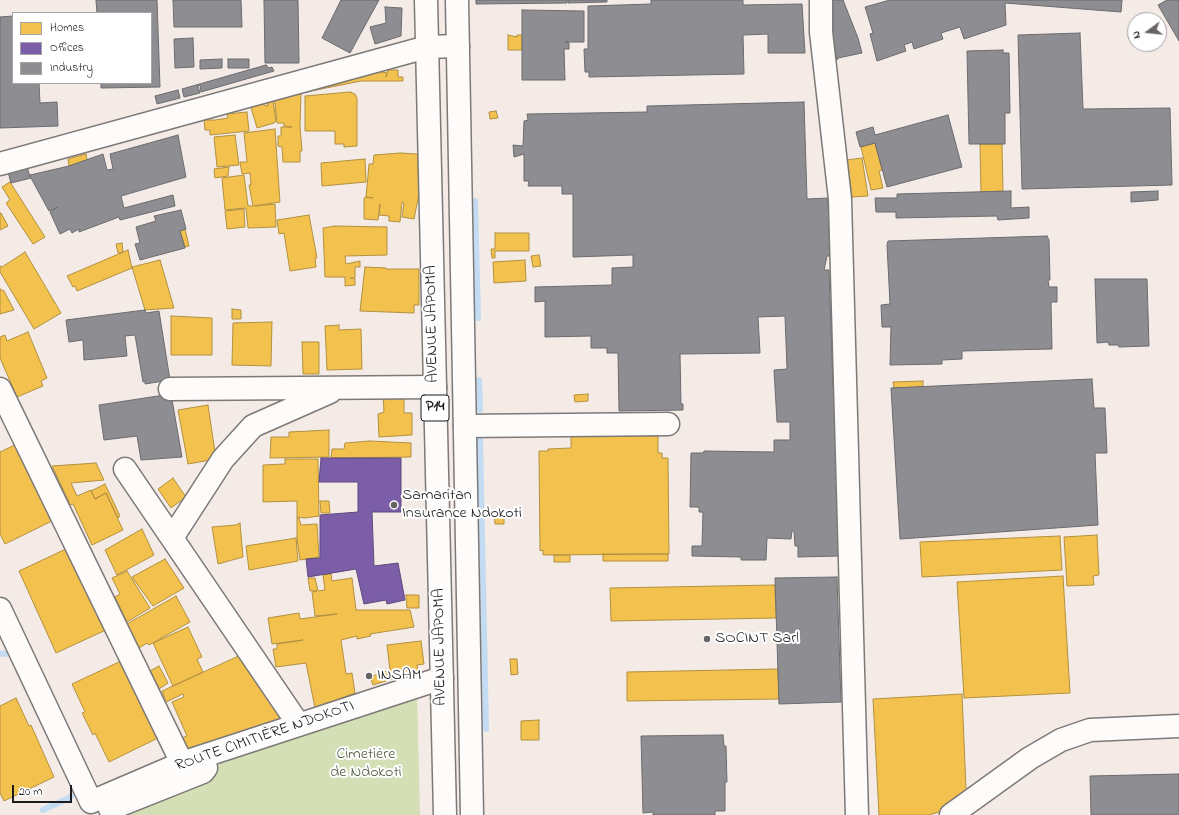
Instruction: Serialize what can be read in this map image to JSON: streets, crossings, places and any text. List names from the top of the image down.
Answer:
{
  "streets": {
    "street": ["AVENUE JAPOMA", "P14", "ROUTE CIMITIÈRE NDOKOTI"]
  },
  "crossings": [
    ["AVENUE JAPOMA", "ROUTE CIMITIÈRE NDOKOTI"]
  ],
  "parks": ["Cimetière de Ndokoti"],
  "places": ["Samaritan Insurance Ndokoti", "SOCINT Sarl", "INSAM"],
  "legend": ["Homes", "Offices", "Industry"],
  "scale_bar": "20 m",
  "north": "left"
}
